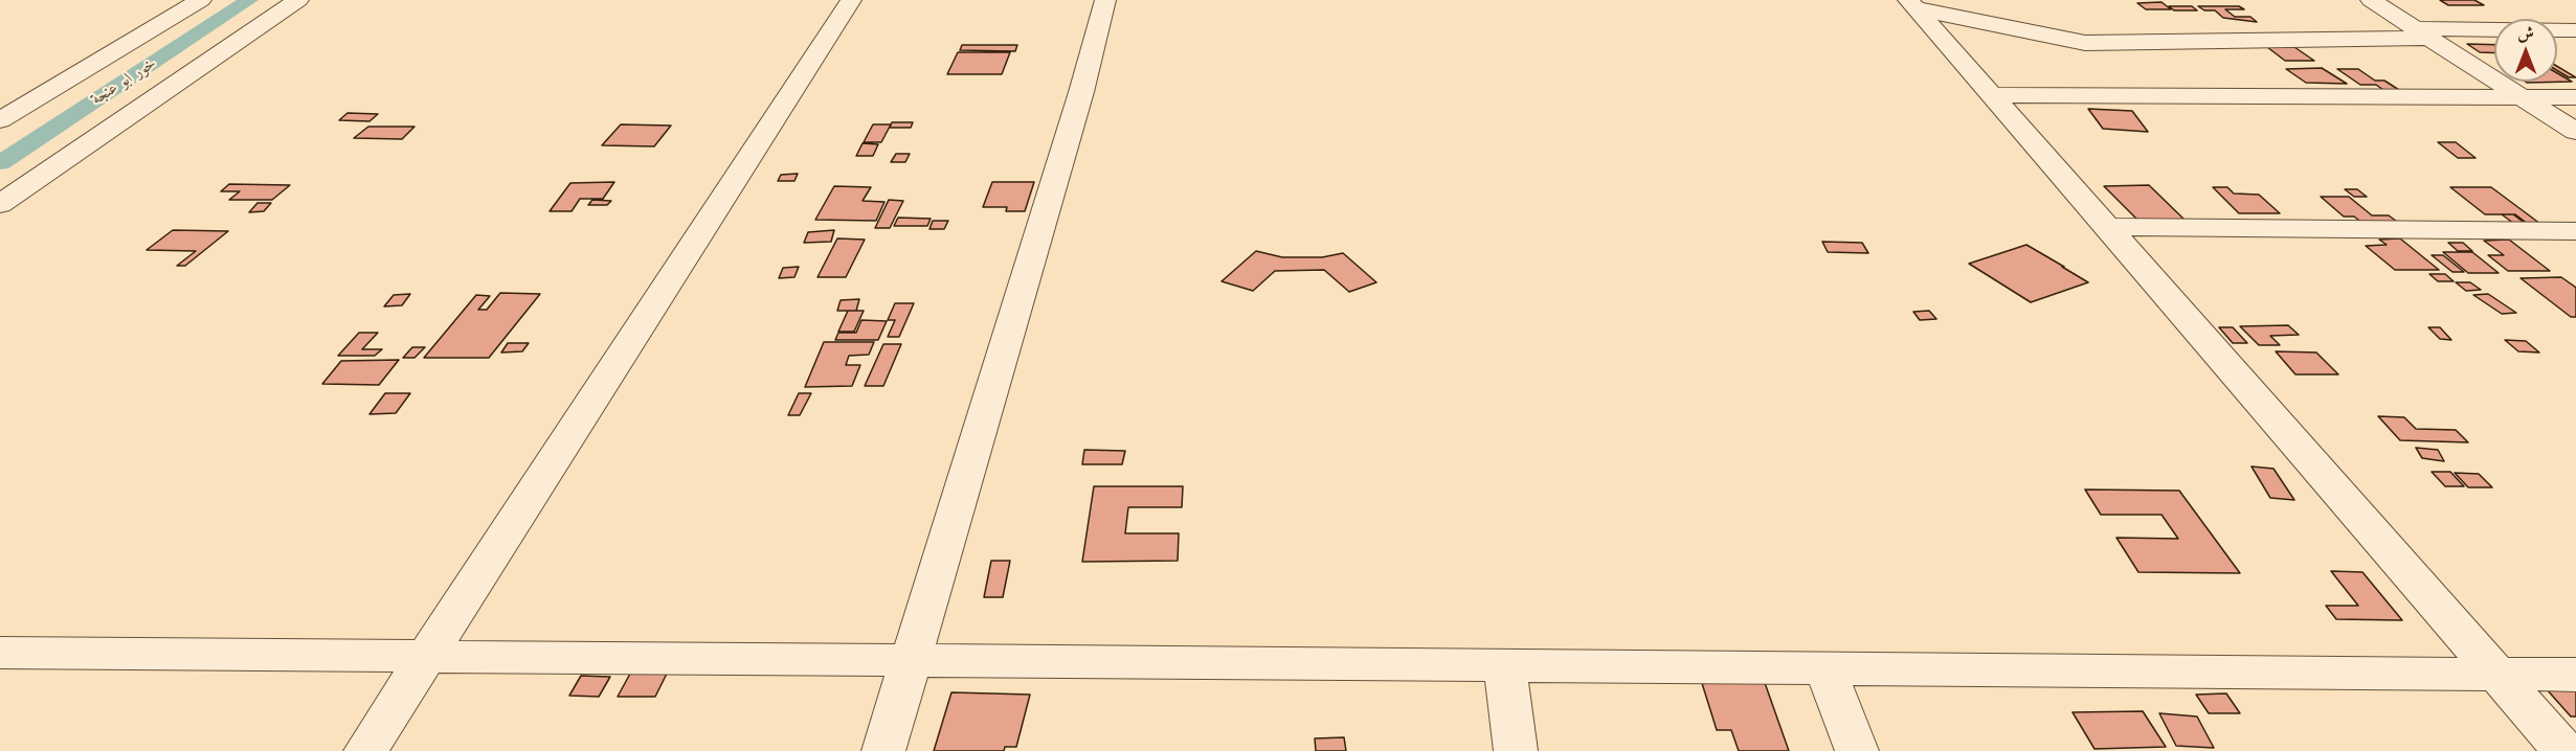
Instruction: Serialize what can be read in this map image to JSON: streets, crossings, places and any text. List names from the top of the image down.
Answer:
{
  "water": ["خور ابو عنجة"],
  "north": "top"
}
